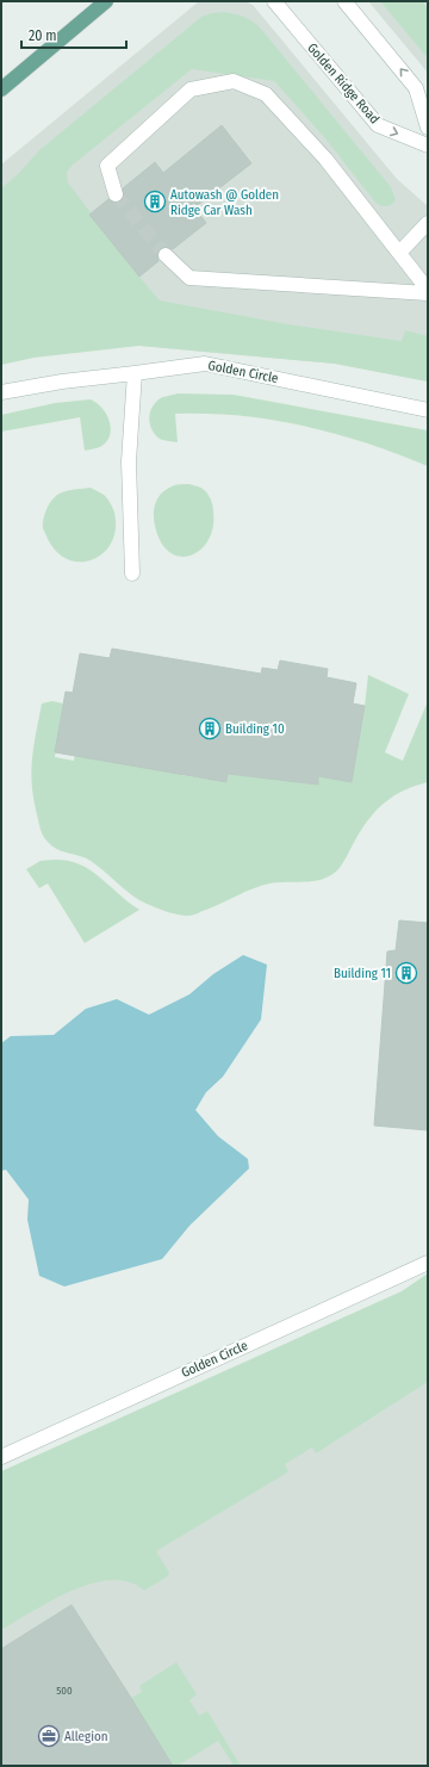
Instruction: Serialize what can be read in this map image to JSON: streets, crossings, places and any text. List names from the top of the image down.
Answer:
{
  "streets": {
    "street": ["Golden Ridge Road", "Golden Circle"]
  },
  "places": {
    "building": ["Autowash @ Golden Ridge Car Wash", "Building 10", "Building 11"],
    "office": ["Allegion"]
  },
  "house_numbers": ["500"],
  "scale_bar": "20 m"
}
